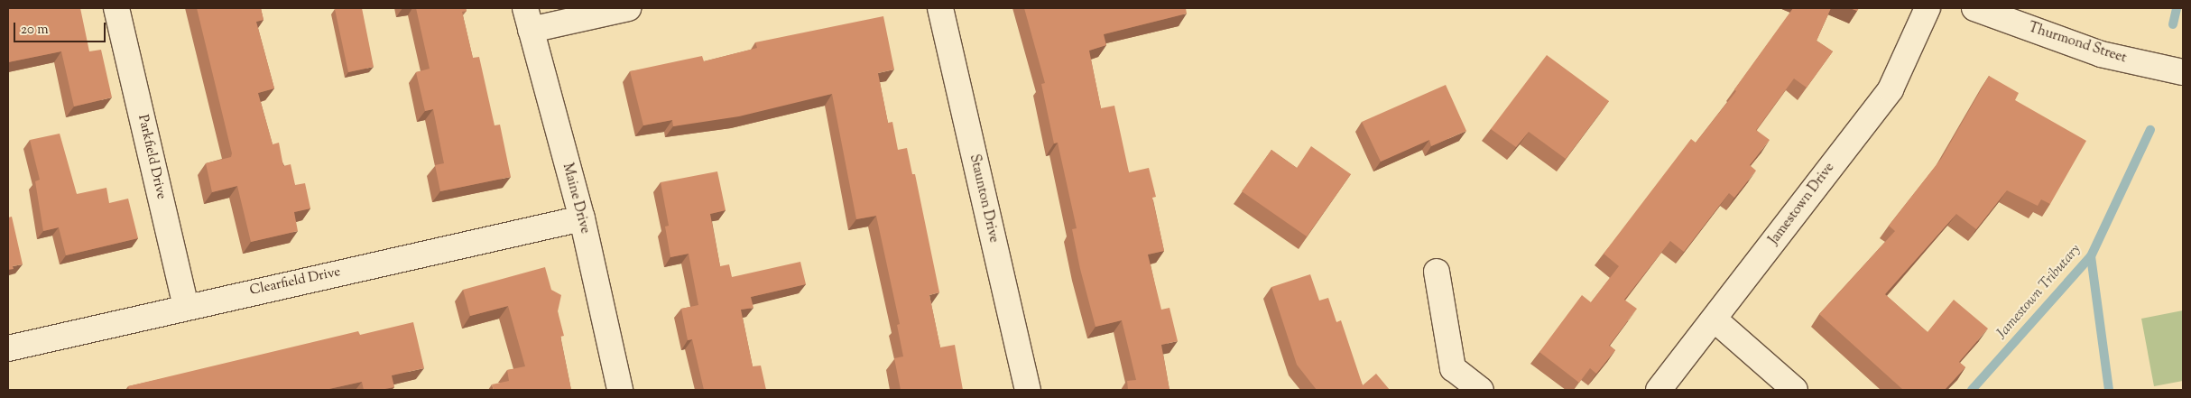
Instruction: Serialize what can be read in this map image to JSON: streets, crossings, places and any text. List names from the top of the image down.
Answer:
{
  "streets": {
    "street": [
      "Thurmond Street",
      "Parkfield Drive",
      "Maine Drive",
      "Staunton Drive",
      "Jamestown Drive",
      "Clearfield Drive"
    ]
  },
  "crossings": [
    ["Parkfield Drive", "Clearfield Drive"],
    ["Maine Drive", "Clearfield Drive"]
  ],
  "water": ["Jamestown Tributary"],
  "scale_bar": "20 m"
}
